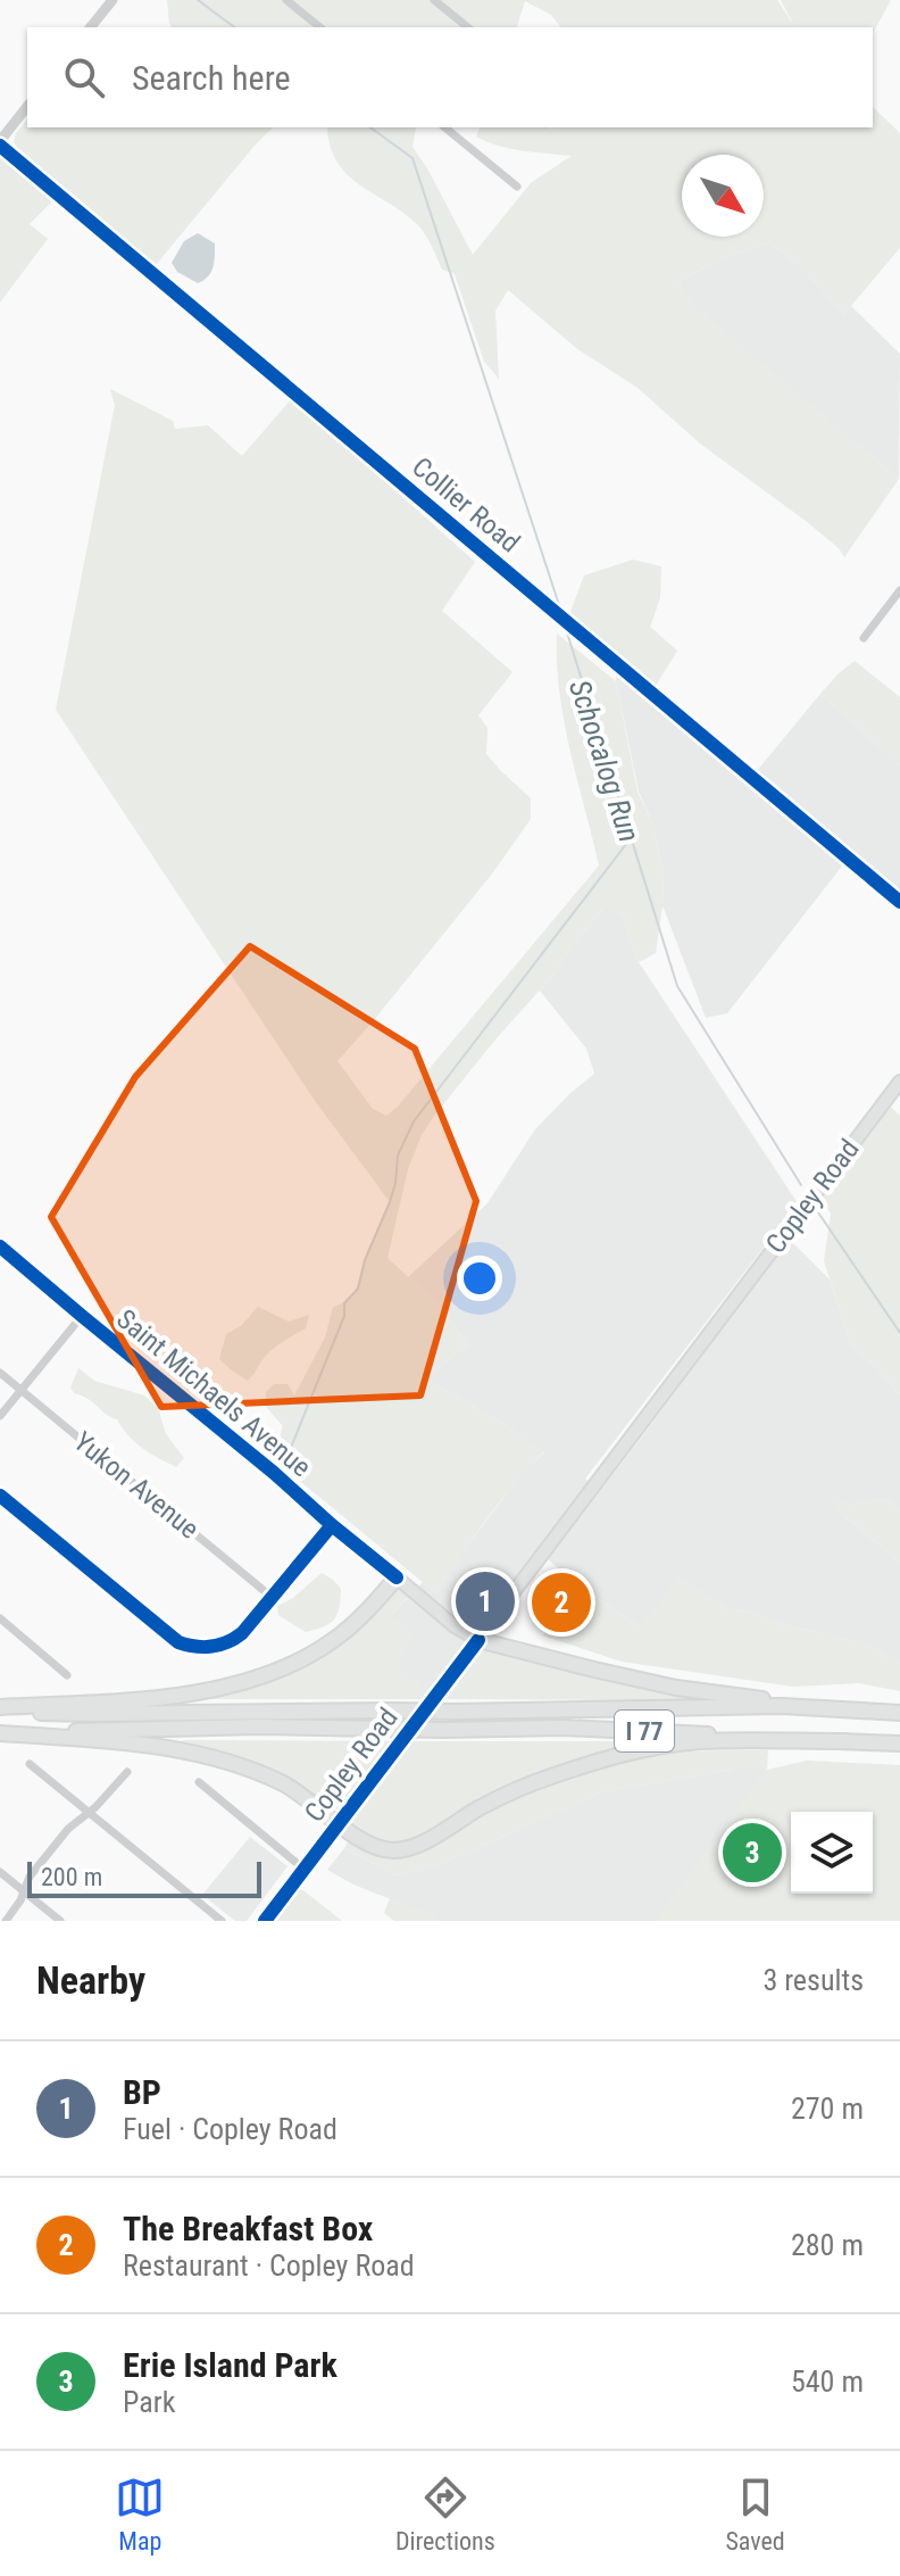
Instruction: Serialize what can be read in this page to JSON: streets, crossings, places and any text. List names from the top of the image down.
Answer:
{
  "streets": {
    "highway": ["I 77"],
    "main road": ["Copley Road"],
    "street": ["Collier Road", "Saint Michaels Avenue", "Yukon Avenue"]
  },
  "water": ["Schocalog Run"],
  "scale_bar": "200 m",
  "north": "bottom right",
  "page": {
    "search": "Search here",
    "pins": ["1", "2", "3"],
    "scale": "200 m",
    "heading": ["Nearby", "3 results"],
    "list": [
      {
        "mark": "1",
        "name": "BP",
        "note": "Fuel · Copley Road",
        "value": "270 m"
      },
      {
        "mark": "2",
        "name": "The Breakfast Box",
        "note": "Restaurant · Copley Road",
        "value": "280 m"
      },
      {
        "mark": "3",
        "name": "Erie Island Park",
        "note": "Park",
        "value": "540 m"
      }
    ],
    "nav": ["Map", "Directions", "Saved"]
  }
}
